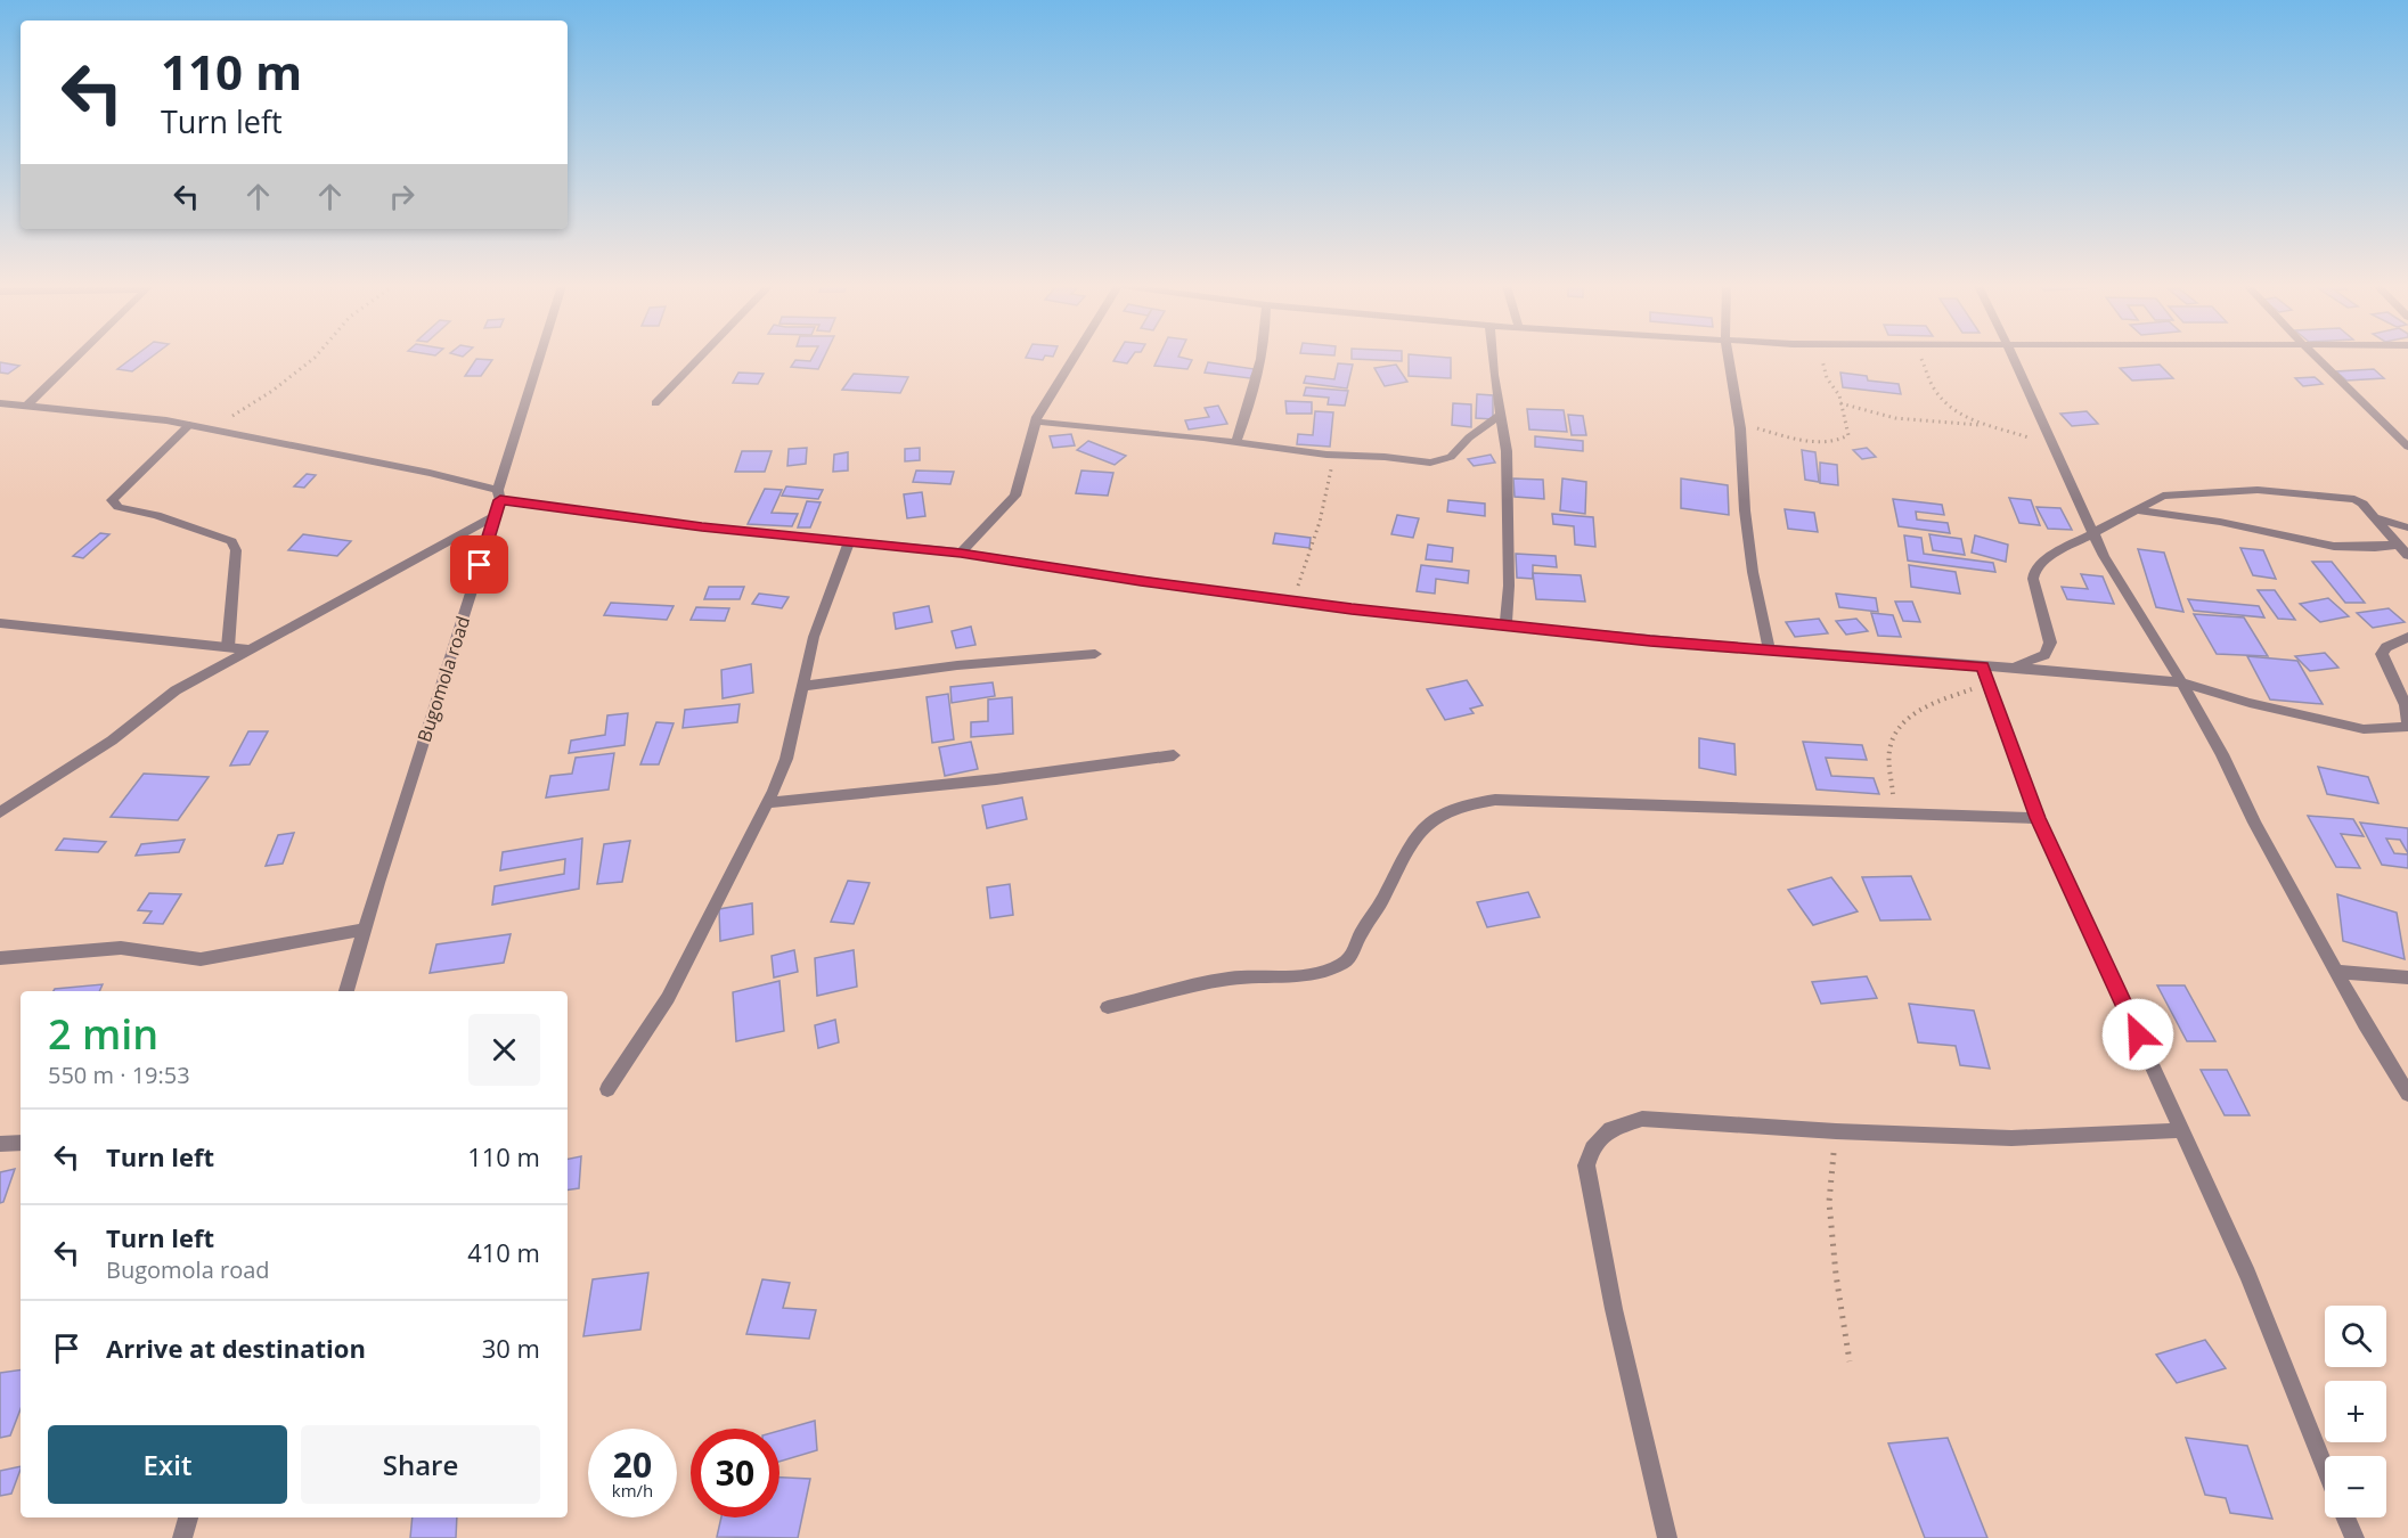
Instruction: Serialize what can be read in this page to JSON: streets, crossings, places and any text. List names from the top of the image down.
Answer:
{
  "streets": {
    "street": ["Bugomola road"]
  },
  "page": {
    "turn": ["110 m", "Turn left"],
    "heading": ["2 min", "550 m · 19:53"],
    "list": [
      {
        "name": "Turn left",
        "value": "110 m"
      },
      {
        "name": "Turn left",
        "note": "Bugomola road",
        "value": "410 m"
      },
      {
        "name": "Arrive at destination",
        "value": "30 m"
      }
    ],
    "map_buttons": ["+", "−"],
    "buttons": ["Exit", "Share"],
    "speed": "20 km/h",
    "limit": "30"
  }
}
